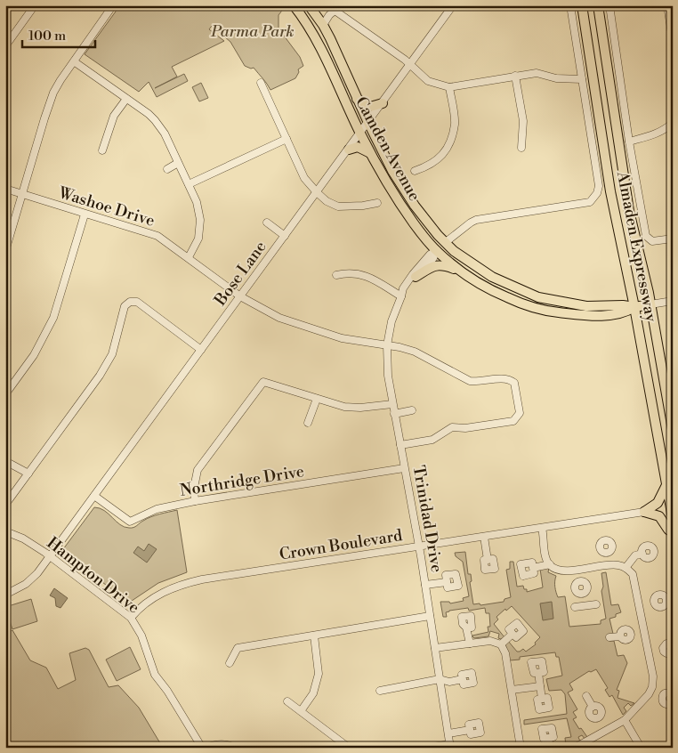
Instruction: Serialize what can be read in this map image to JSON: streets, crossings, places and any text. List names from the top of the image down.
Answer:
{
  "streets": {
    "main road": ["Camden Avenue", "Almaden Expressway", "Trinidad Drive"],
    "street": [
      "Washoe Drive",
      "Bose Lane",
      "Northridge Drive",
      "Crown Boulevard",
      "Hampton Drive"
    ]
  },
  "crossings": [
    ["Camden Avenue", "Almaden Expressway"],
    ["Camden Avenue", "Bose Lane"],
    ["Camden Avenue", "Trinidad Drive"],
    ["Washoe Drive", "Bose Lane"],
    ["Washoe Drive", "Trinidad Drive"],
    ["Bose Lane", "Northridge Drive"],
    ["Bose Lane", "Hampton Drive"],
    ["Northridge Drive", "Trinidad Drive"],
    ["Trinidad Drive", "Crown Boulevard"],
    ["Crown Boulevard", "Hampton Drive"]
  ],
  "parks": ["Parma Park"],
  "scale_bar": "100 m"
}
